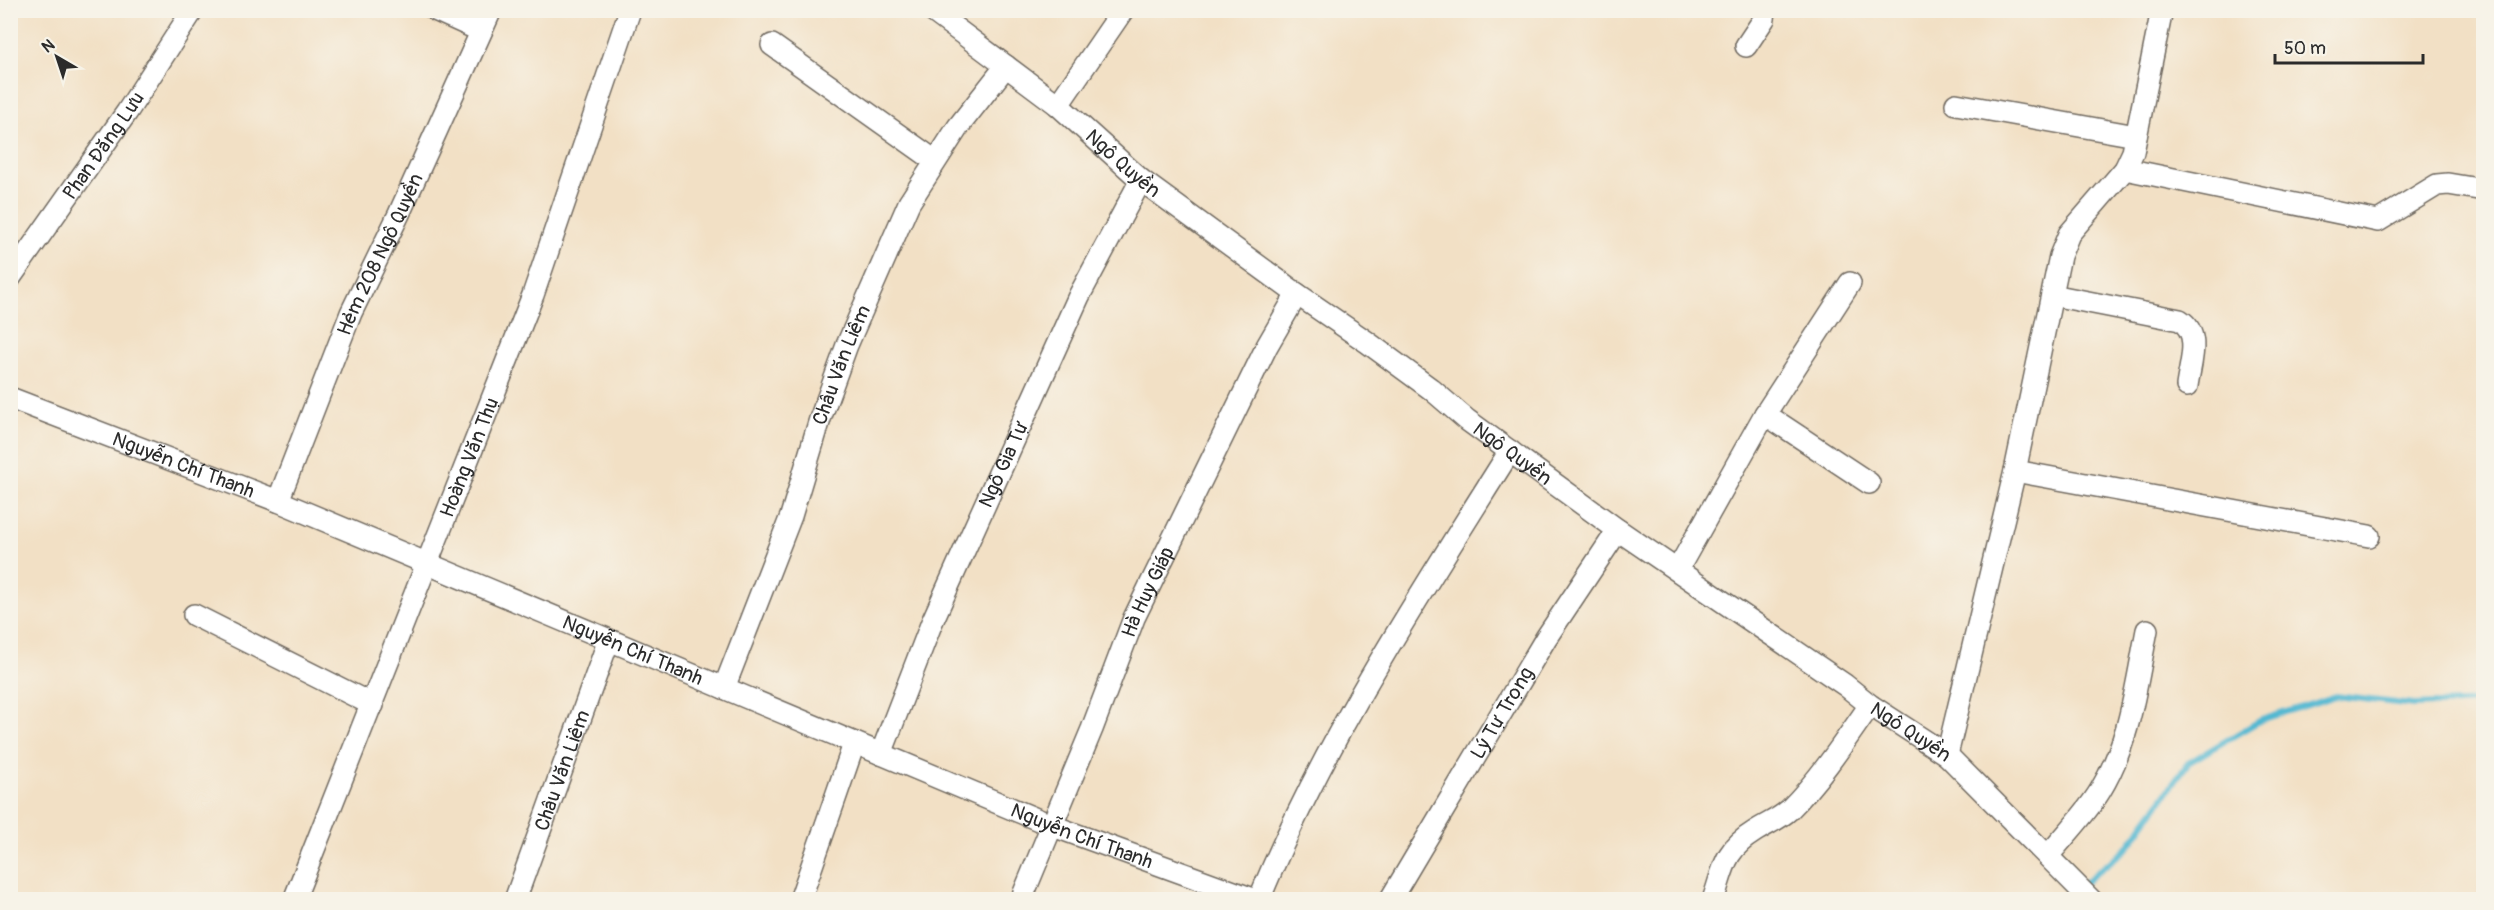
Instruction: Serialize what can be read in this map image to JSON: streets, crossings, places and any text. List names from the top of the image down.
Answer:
{
  "streets": {
    "street": [
      "Phan Đăng Lưu",
      "Ngô Quyền",
      "Hẻm 208 Ngô Quyền",
      "Châu Văn Liêm",
      "Hoàng Văn Thụ",
      "Nguyễn Chí Thanh",
      "Ngô Gia Tự",
      "Hà Huy Giáp",
      "Lý Tự Trọng"
    ]
  },
  "crossings": [
    ["Ngô Quyền", "Châu Văn Liêm"],
    ["Ngô Quyền", "Ngô Gia Tự"],
    ["Ngô Quyền", "Hà Huy Giáp"],
    ["Ngô Quyền", "Lý Tự Trọng"],
    ["Hẻm 208 Ngô Quyền", "Nguyễn Chí Thanh"],
    ["Châu Văn Liêm", "Nguyễn Chí Thanh"],
    ["Hoàng Văn Thụ", "Nguyễn Chí Thanh"],
    ["Nguyễn Chí Thanh", "Ngô Gia Tự"],
    ["Nguyễn Chí Thanh", "Hà Huy Giáp"]
  ],
  "scale_bar": "50 m",
  "north": "top left"
}
